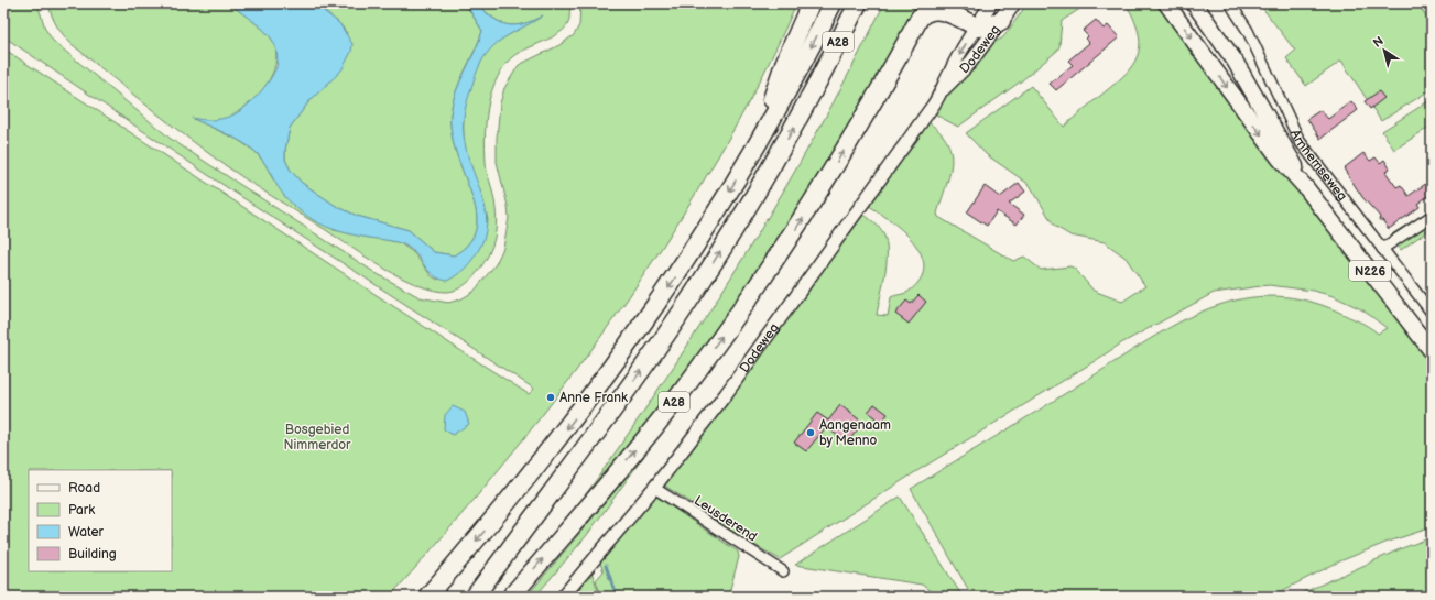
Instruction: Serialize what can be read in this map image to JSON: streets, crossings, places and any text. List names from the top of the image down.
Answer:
{
  "streets": {
    "highway": ["A28"],
    "main road": ["Dodeweg", "Arnhemseweg", "N226"],
    "street": ["Leusderend"]
  },
  "crossings": [
    ["A28", "Dodeweg"],
    ["Dodeweg", "Leusderend"]
  ],
  "parks": ["Bosgebied Nimmerdor"],
  "places": ["Anne Frank", "Aangenaam by Menno"],
  "legend": [
    "Road",
    "Park",
    "Water",
    "Building"
  ],
  "north": "top left"
}
